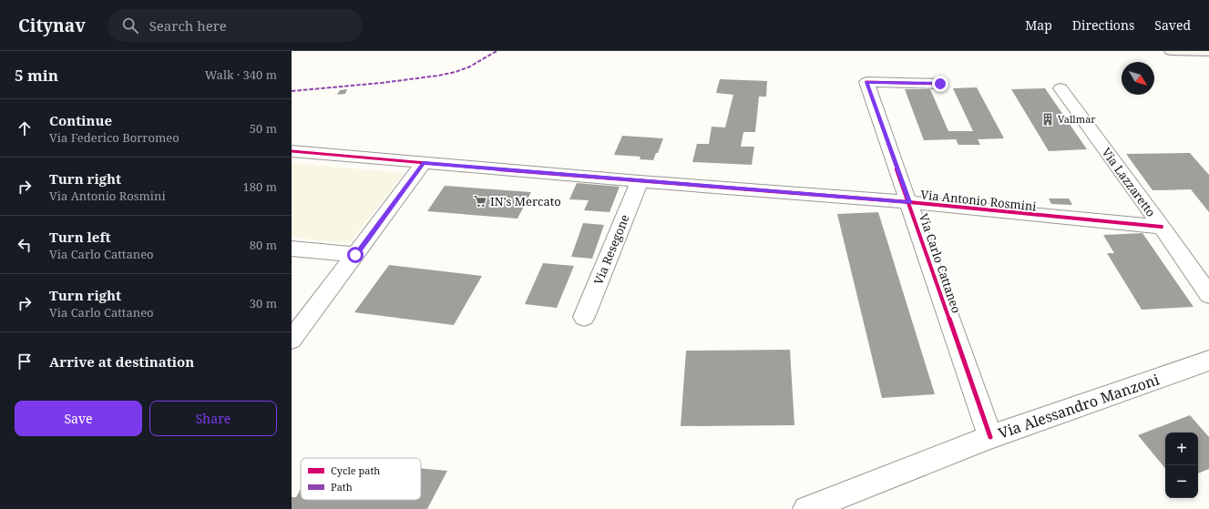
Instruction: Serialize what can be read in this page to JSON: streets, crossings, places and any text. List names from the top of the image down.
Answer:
{
  "streets": {
    "street": [
      "Via Lazzaretto",
      "Via Antonio Rosmini",
      "Via Resegone",
      "Via Carlo Cattaneo",
      "Via Alessandro Manzoni"
    ]
  },
  "crossings": [
    ["Via Lazzaretto", "Via Antonio Rosmini"],
    ["Via Antonio Rosmini", "Via Resegone"],
    ["Via Antonio Rosmini", "Via Carlo Cattaneo"],
    ["Via Carlo Cattaneo", "Via Alessandro Manzoni"]
  ],
  "places": {
    "building": ["Vallmar"],
    "supermarket": ["IN's Mercato"]
  },
  "legend": ["Cycle path", "Path"],
  "north": "bottom right",
  "page": {
    "header": "Citynav",
    "search": "Search here",
    "nav": ["Map", "Directions", "Saved"],
    "heading": ["5 min", "Walk · 340 m"],
    "list": [
      ["Continue", "Via Federico Borromeo", "50 m"],
      ["Turn right", "Via Antonio Rosmini", "180 m"],
      ["Turn left", "Via Carlo Cattaneo", "80 m"],
      ["Turn right", "Via Carlo Cattaneo", "30 m"],
      "Arrive at destination"
    ],
    "buttons": ["Save", "Share"],
    "map_buttons": ["+", "−"]
  }
}
